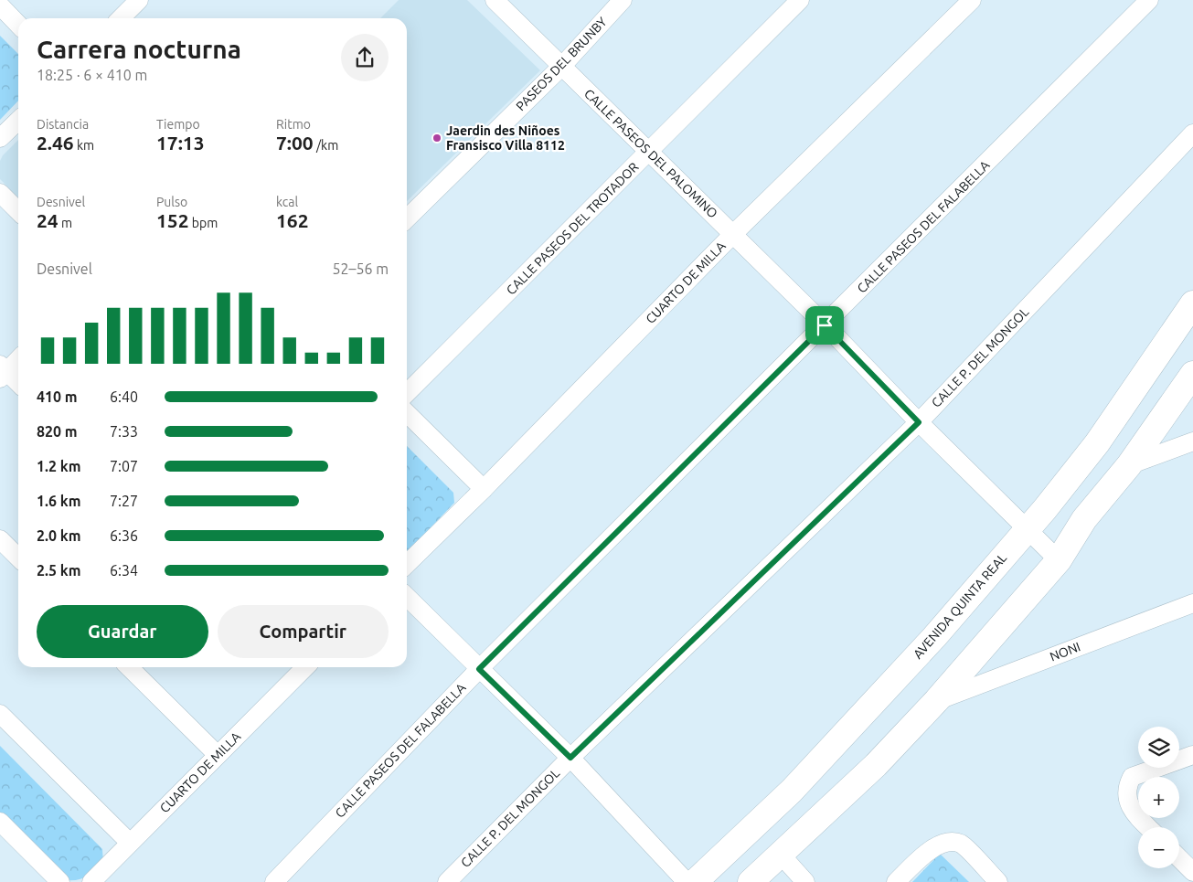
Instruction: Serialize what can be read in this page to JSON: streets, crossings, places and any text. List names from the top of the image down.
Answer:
{
  "streets": {
    "main road": ["AVENIDA QUINTA REAL"],
    "street": [
      "PASEOS DEL BRUNBY",
      "CALLE PASEOS DEL PALOMINO",
      "CALLE PASEOS DEL FALABELLA",
      "CALLE PASEOS DEL TROTADOR",
      "CUARTO DE MILLA",
      "CALLE P. DEL MONGOL",
      "NONI"
    ]
  },
  "crossings": [
    ["PASEOS DEL BRUNBY", "CALLE PASEOS DEL PALOMINO"],
    ["CALLE PASEOS DEL PALOMINO", "CALLE PASEOS DEL FALABELLA"],
    ["CALLE PASEOS DEL PALOMINO", "CALLE PASEOS DEL TROTADOR"],
    ["CALLE PASEOS DEL PALOMINO", "CUARTO DE MILLA"],
    ["CALLE PASEOS DEL PALOMINO", "CALLE P. DEL MONGOL"],
    ["CALLE PASEOS DEL PALOMINO", "AVENIDA QUINTA REAL"]
  ],
  "places": ["Jaerdin des Niñoes Fransisco Villa 8112"],
  "page": {
    "heading": ["Carrera nocturna", "18:25 · 6 × 410 m"],
    "stats": [
      ["Distancia", "2.46 km"],
      ["Tiempo", "17:13"],
      ["Ritmo", "7:00 /km"],
      ["Desnivel", "24 m"],
      ["Pulso", "152 bpm"],
      ["kcal", "162"]
    ],
    "chart": ["Desnivel", "52–56 m"],
    "list": [
      {
        "name": "410 m",
        "note": "6:40"
      },
      {
        "name": "820 m",
        "note": "7:33"
      },
      {
        "name": "1.2 km",
        "note": "7:07"
      },
      {
        "name": "1.6 km",
        "note": "7:27"
      },
      {
        "name": "2.0 km",
        "note": "6:36"
      },
      {
        "name": "2.5 km",
        "note": "6:34"
      }
    ],
    "buttons": ["Guardar", "Compartir"],
    "map_buttons": ["+", "−"]
  }
}
